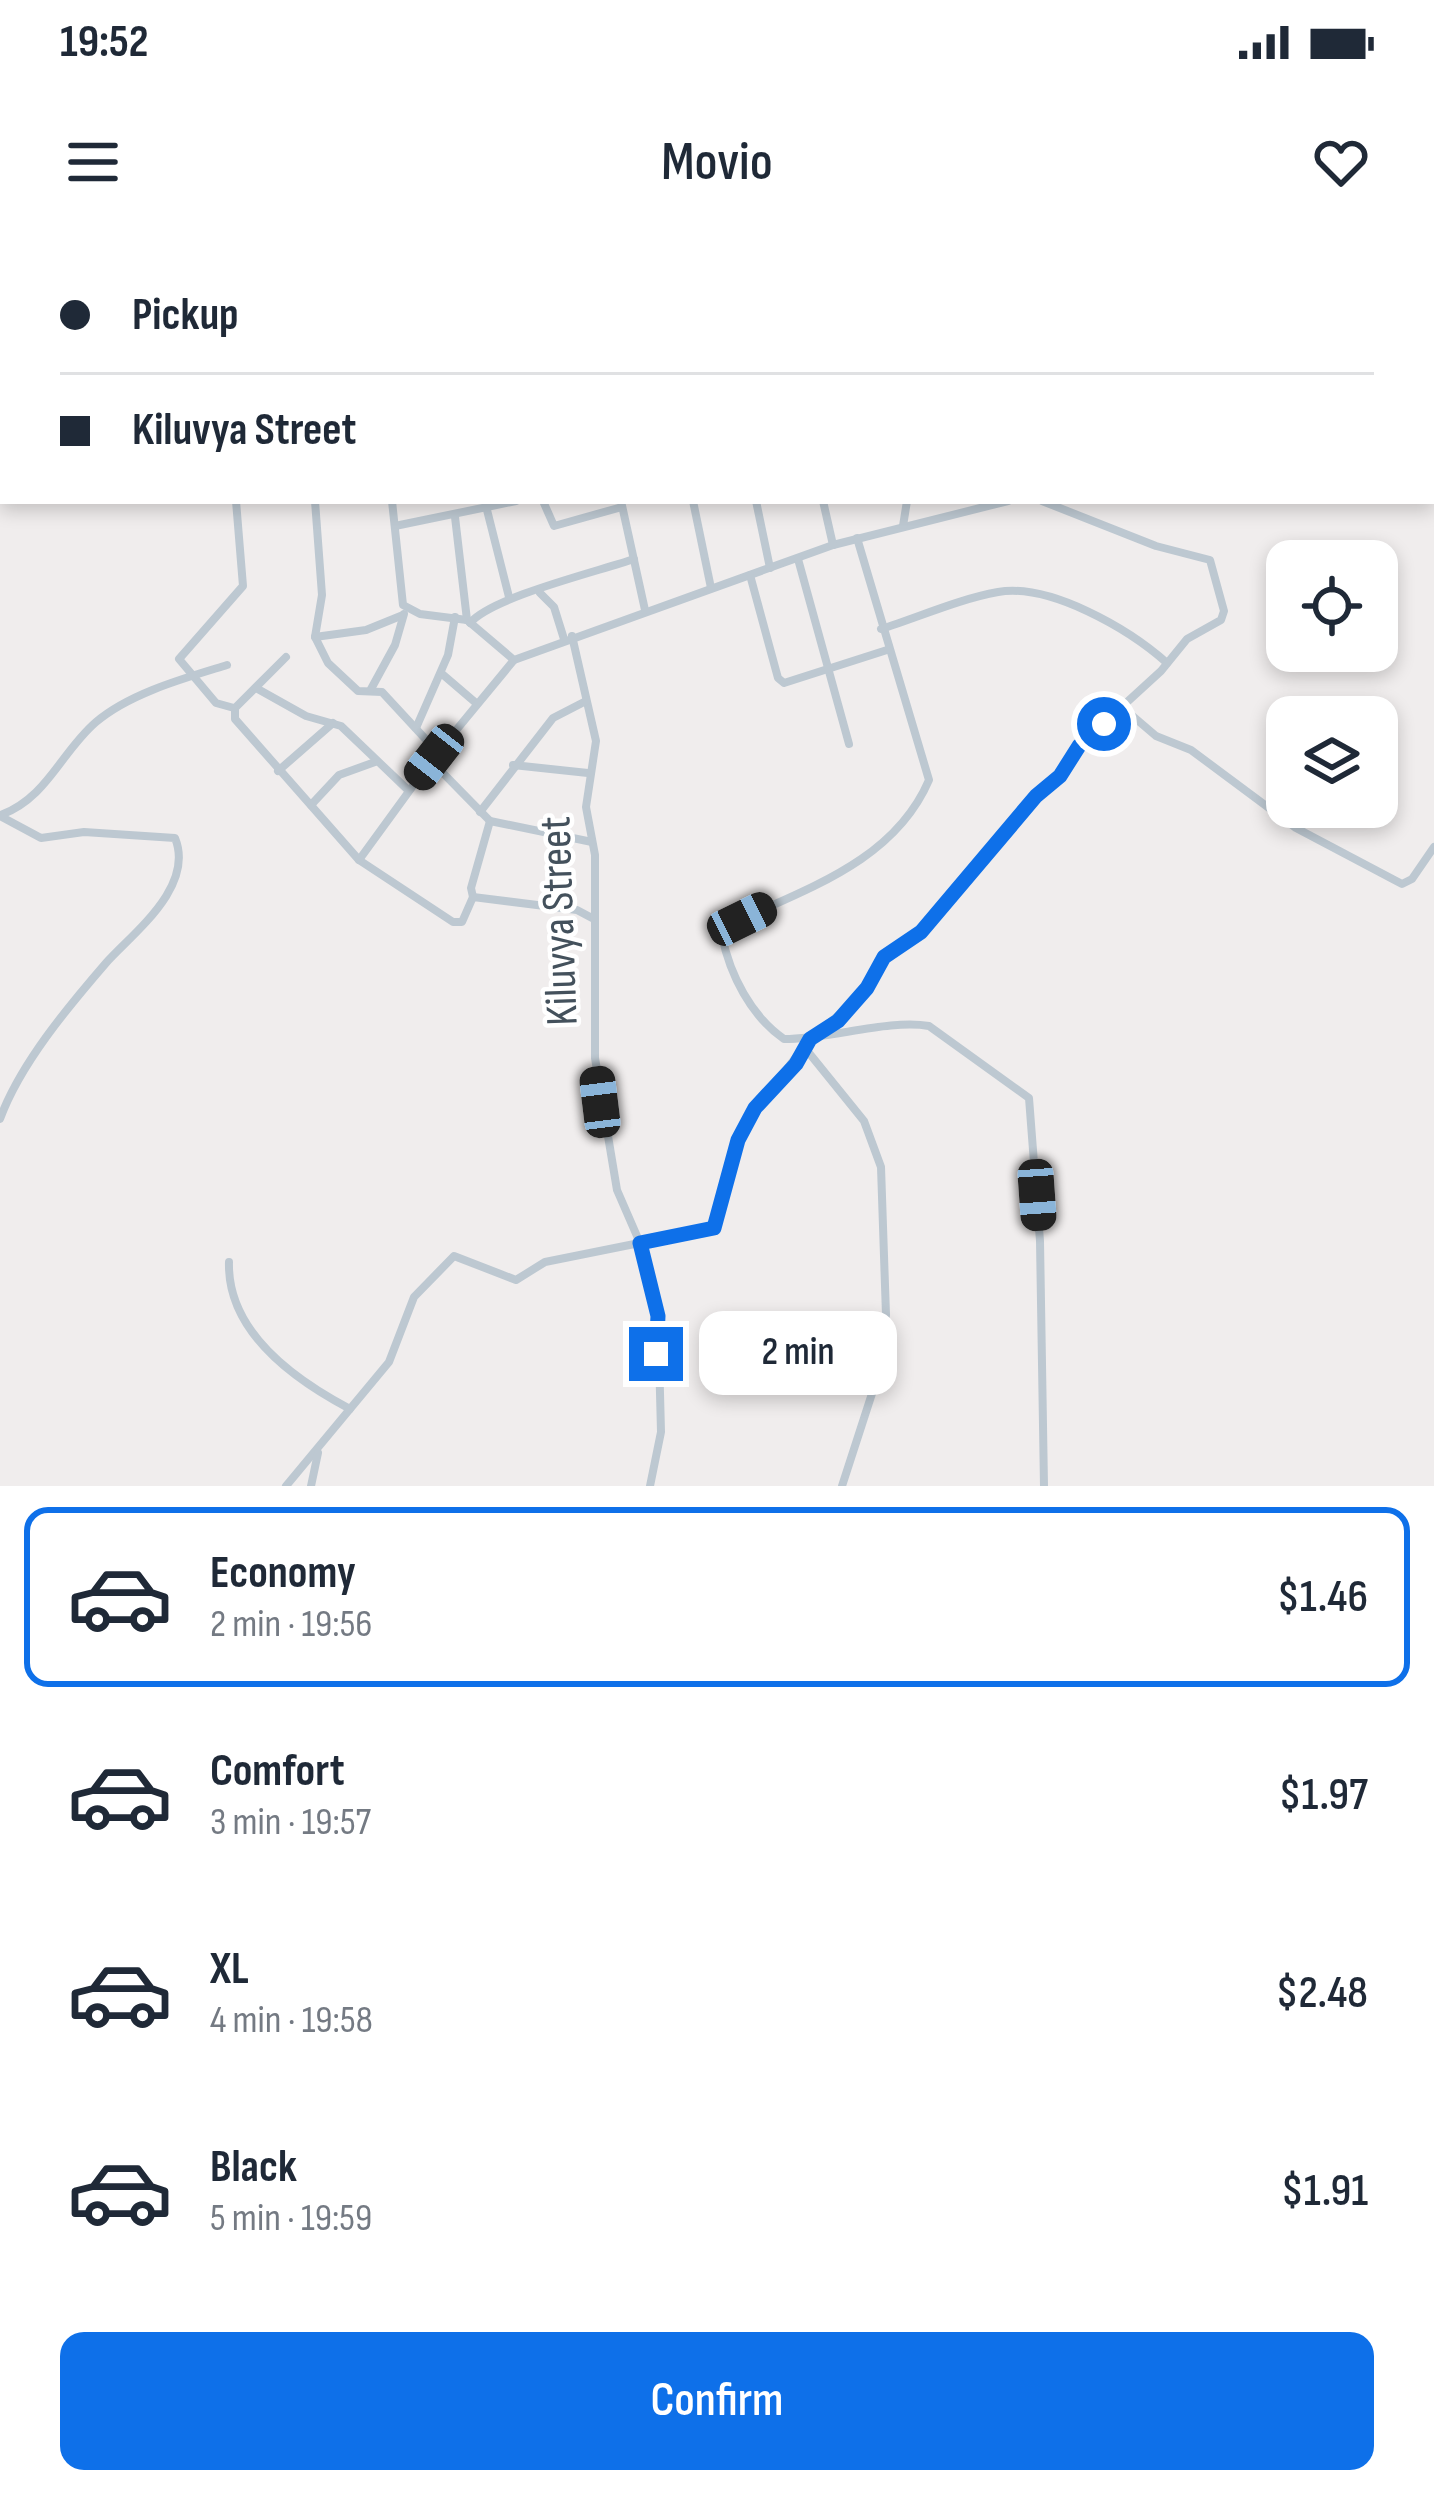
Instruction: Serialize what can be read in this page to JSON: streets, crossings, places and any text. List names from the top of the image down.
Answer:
{
  "streets": {
    "street": ["Kiluvya Street"]
  },
  "page": {
    "status": "19:52",
    "header": "Movio",
    "banner": ["Pickup", "Kiluvya Street"],
    "bubble": "2 min",
    "list": [
      {
        "name": "Economy",
        "note": "2 min · 19:56",
        "value": "$1.46"
      },
      {
        "name": "Comfort",
        "note": "3 min · 19:57",
        "value": "$1.97"
      },
      {
        "name": "XL",
        "note": "4 min · 19:58",
        "value": "$2.48"
      },
      {
        "name": "Black",
        "note": "5 min · 19:59",
        "value": "$1.91"
      }
    ],
    "buttons": "Confirm"
  }
}
